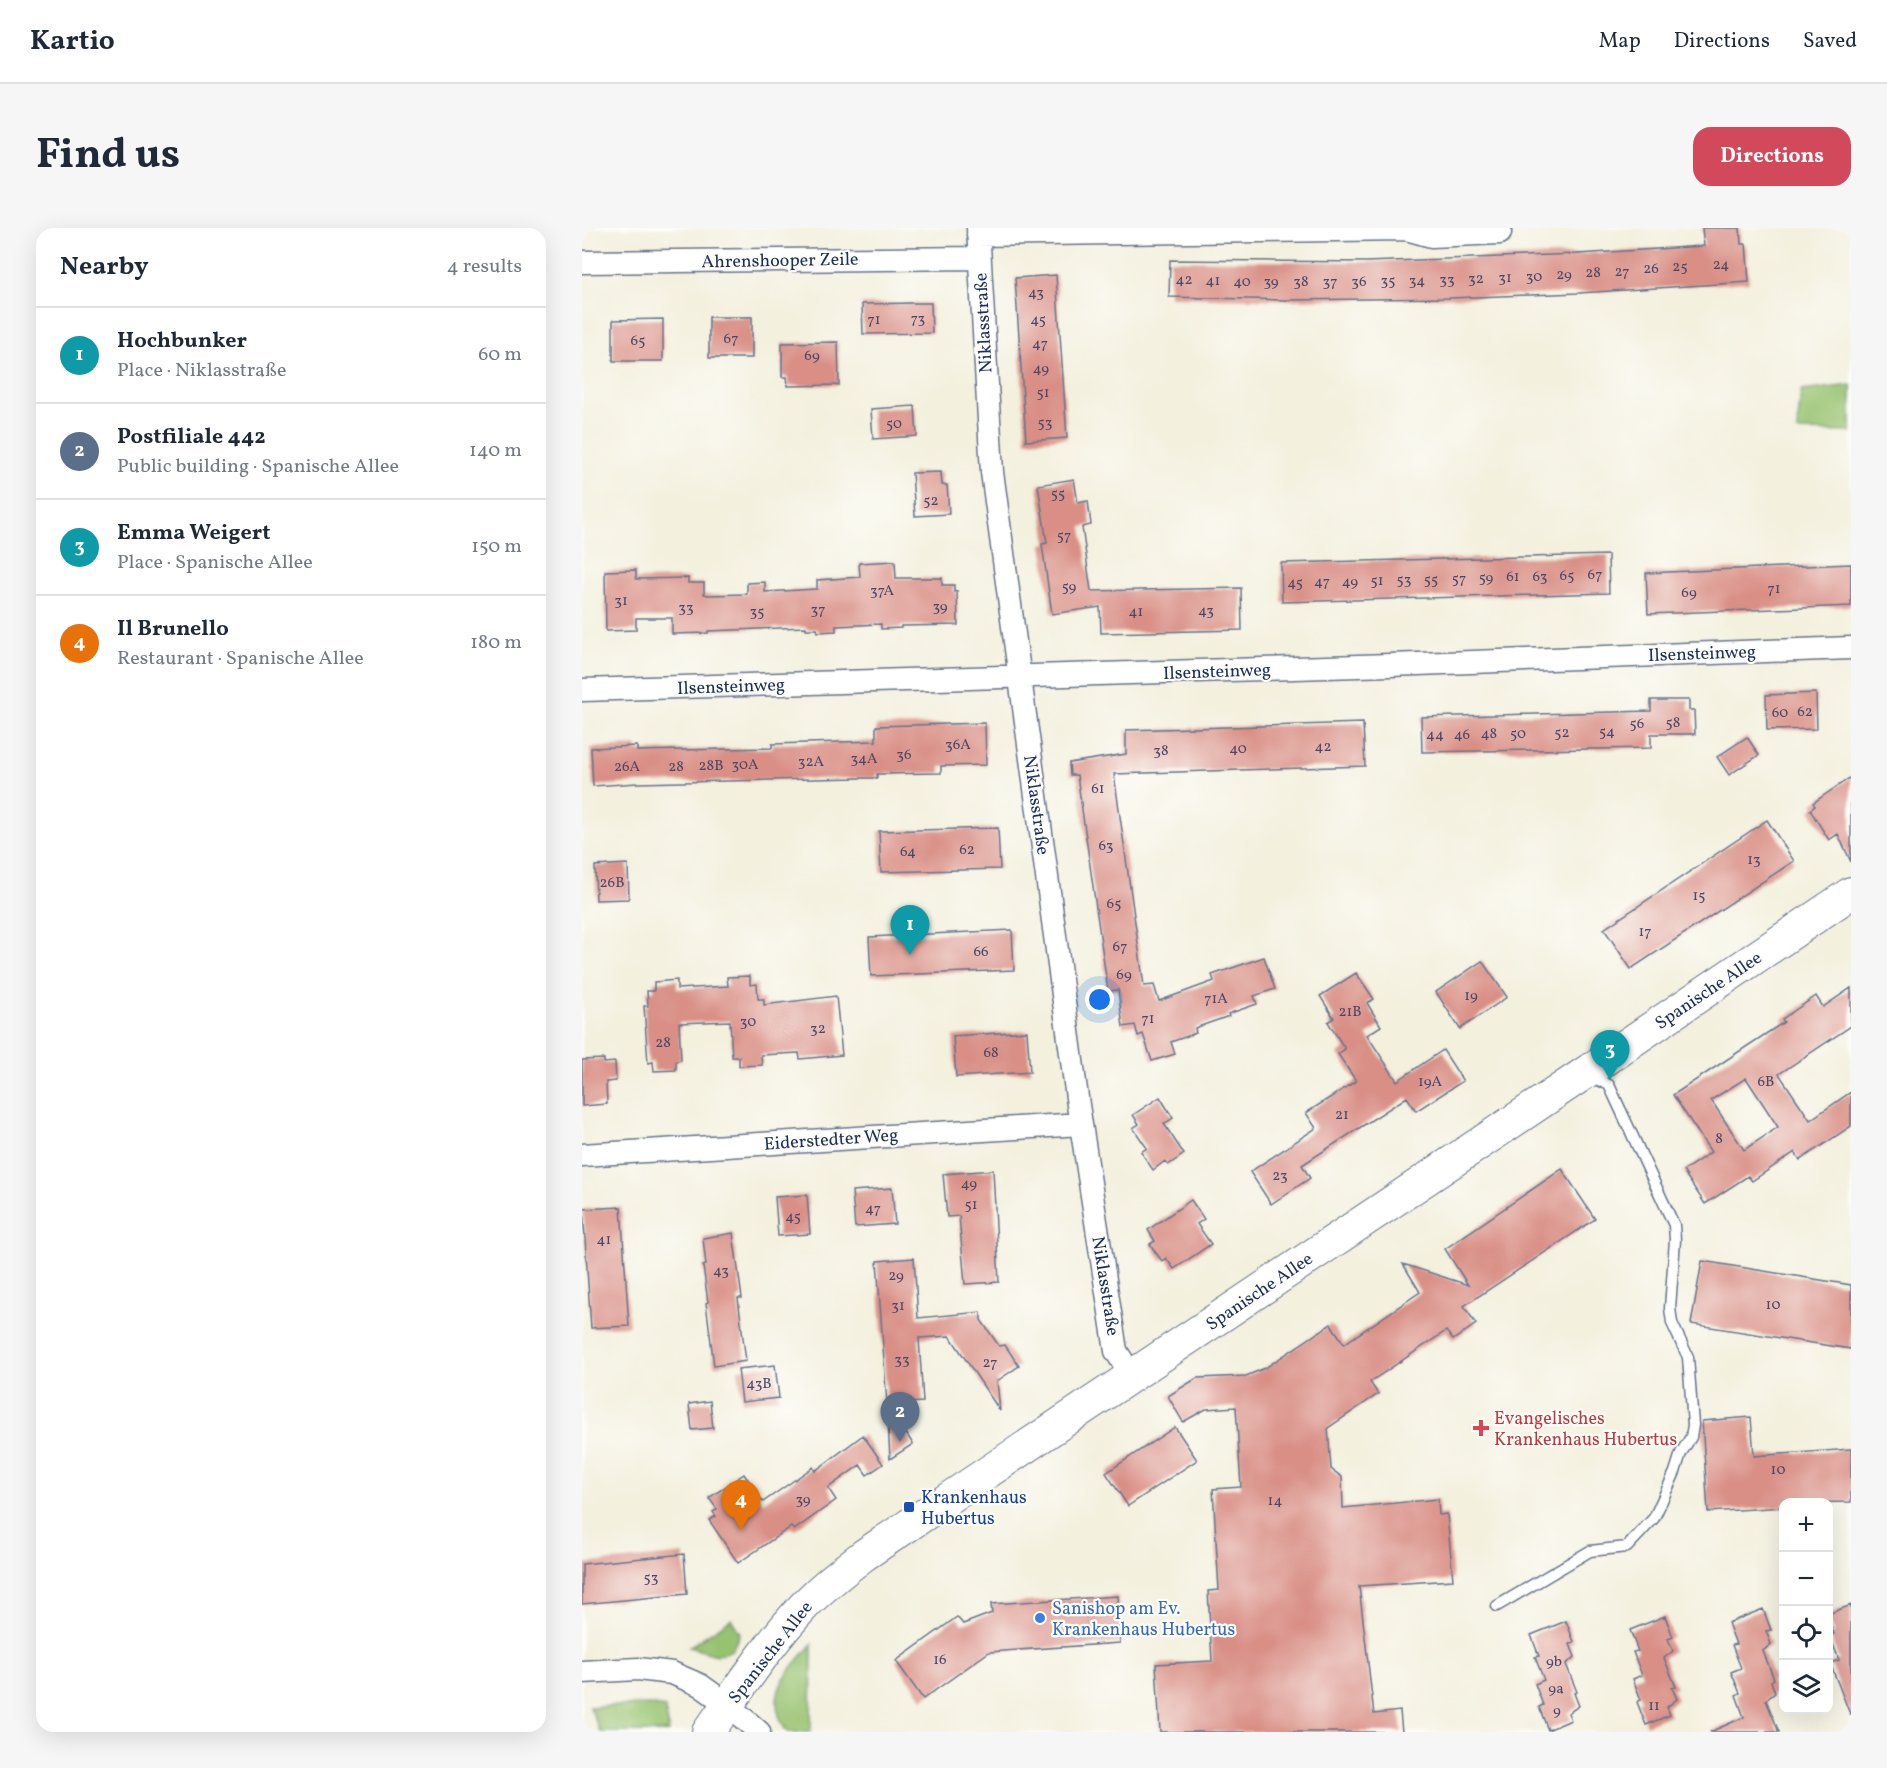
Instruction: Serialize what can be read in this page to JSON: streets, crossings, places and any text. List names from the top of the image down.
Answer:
{
  "streets": {
    "main road": ["Spanische Allee"],
    "street": [
      "Ahrenshooper Zeile",
      "Niklasstraße",
      "Ilsensteinweg",
      "Eiderstedter Weg"
    ]
  },
  "crossings": [
    ["Ahrenshooper Zeile", "Niklasstraße"],
    ["Niklasstraße", "Ilsensteinweg"],
    ["Niklasstraße", "Spanische Allee"],
    ["Niklasstraße", "Eiderstedter Weg"]
  ],
  "places": {
    "health": ["Evangelisches Krankenhaus Hubertus"],
    "transit": ["Krankenhaus Hubertus"],
    "other": ["Sanishop am Ev. Krankenhaus Hubertus"]
  },
  "house_numbers": [
    "24",
    "25",
    "26",
    "27",
    "28",
    "29",
    "30",
    "31",
    "32",
    "42",
    "33",
    "41",
    "35",
    "34",
    "40",
    "39",
    "38",
    "37",
    "36",
    "43",
    "73",
    "71",
    "45",
    "67",
    "65",
    "47",
    "69",
    "49",
    "51",
    "53",
    "50",
    "55",
    "52",
    "57",
    "67",
    "65",
    "61",
    "63",
    "59",
    "57",
    "53",
    "55",
    "51",
    "47",
    "49",
    "45",
    "59",
    "71",
    "37A",
    "69",
    "31",
    "39",
    "33",
    "37",
    "43",
    "35",
    "41",
    "62",
    "60",
    "58",
    "56",
    "54",
    "52",
    "48",
    "50",
    "44",
    "46",
    "36A",
    "42",
    "40",
    "38",
    "36",
    "34A",
    "32A",
    "30A",
    "28B",
    "26A",
    "28",
    "61",
    "63",
    "62",
    "64",
    "13",
    "26B",
    "15",
    "65",
    "17",
    "67",
    "66",
    "69",
    "19",
    "71A",
    "21B",
    "71",
    "30",
    "32",
    "28",
    "68",
    "19A",
    "6B",
    "21",
    "8",
    "23",
    "49",
    "51",
    "47",
    "45",
    "41",
    "43",
    "29",
    "10",
    "31",
    "33",
    "27",
    "43B",
    "10",
    "39",
    "14",
    "53",
    "16",
    "9b",
    "9a",
    "11",
    "9"
  ],
  "page": {
    "header": "Kartio",
    "nav": ["Map", "Directions", "Saved"],
    "title": "Find us",
    "buttons": "Directions",
    "heading": ["Nearby", "4 results"],
    "list": [
      {
        "mark": "1",
        "name": "Hochbunker",
        "note": "Place · Niklasstraße",
        "value": "60 m"
      },
      {
        "mark": "2",
        "name": "Postfiliale 442",
        "note": "Public building · Spanische Allee",
        "value": "140 m"
      },
      {
        "mark": "3",
        "name": "Emma Weigert",
        "note": "Place · Spanische Allee",
        "value": "150 m"
      },
      {
        "mark": "4",
        "name": "Il Brunello",
        "note": "Restaurant · Spanische Allee",
        "value": "180 m"
      }
    ],
    "pins": [
      "1",
      "3",
      "2",
      "4"
    ],
    "map_buttons": ["+", "−"]
  }
}
